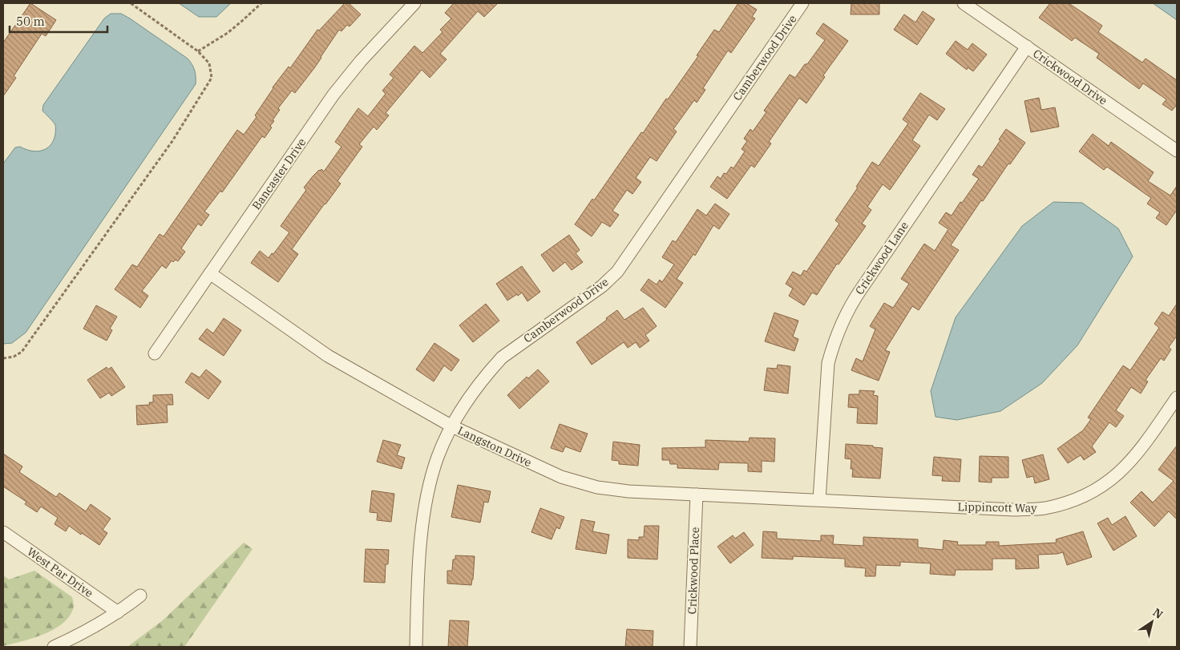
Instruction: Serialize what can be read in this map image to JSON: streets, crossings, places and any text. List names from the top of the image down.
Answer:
{
  "streets": {
    "street": [
      "Camberwood Drive",
      "Crickwood Drive",
      "Bancaster Drive",
      "Crickwood Lane",
      "Langston Drive",
      "Lippincott Way",
      "Crickwood Place",
      "West Par Drive"
    ]
  },
  "crossings": [
    ["Camberwood Drive", "Langston Drive"],
    ["Crickwood Drive", "Crickwood Lane"],
    ["Bancaster Drive", "Langston Drive"],
    ["Crickwood Lane", "Langston Drive"],
    ["Crickwood Lane", "Lippincott Way"],
    ["Langston Drive", "Lippincott Way"],
    ["Langston Drive", "Crickwood Place"]
  ],
  "scale_bar": "50 m",
  "north": "top right"
}
